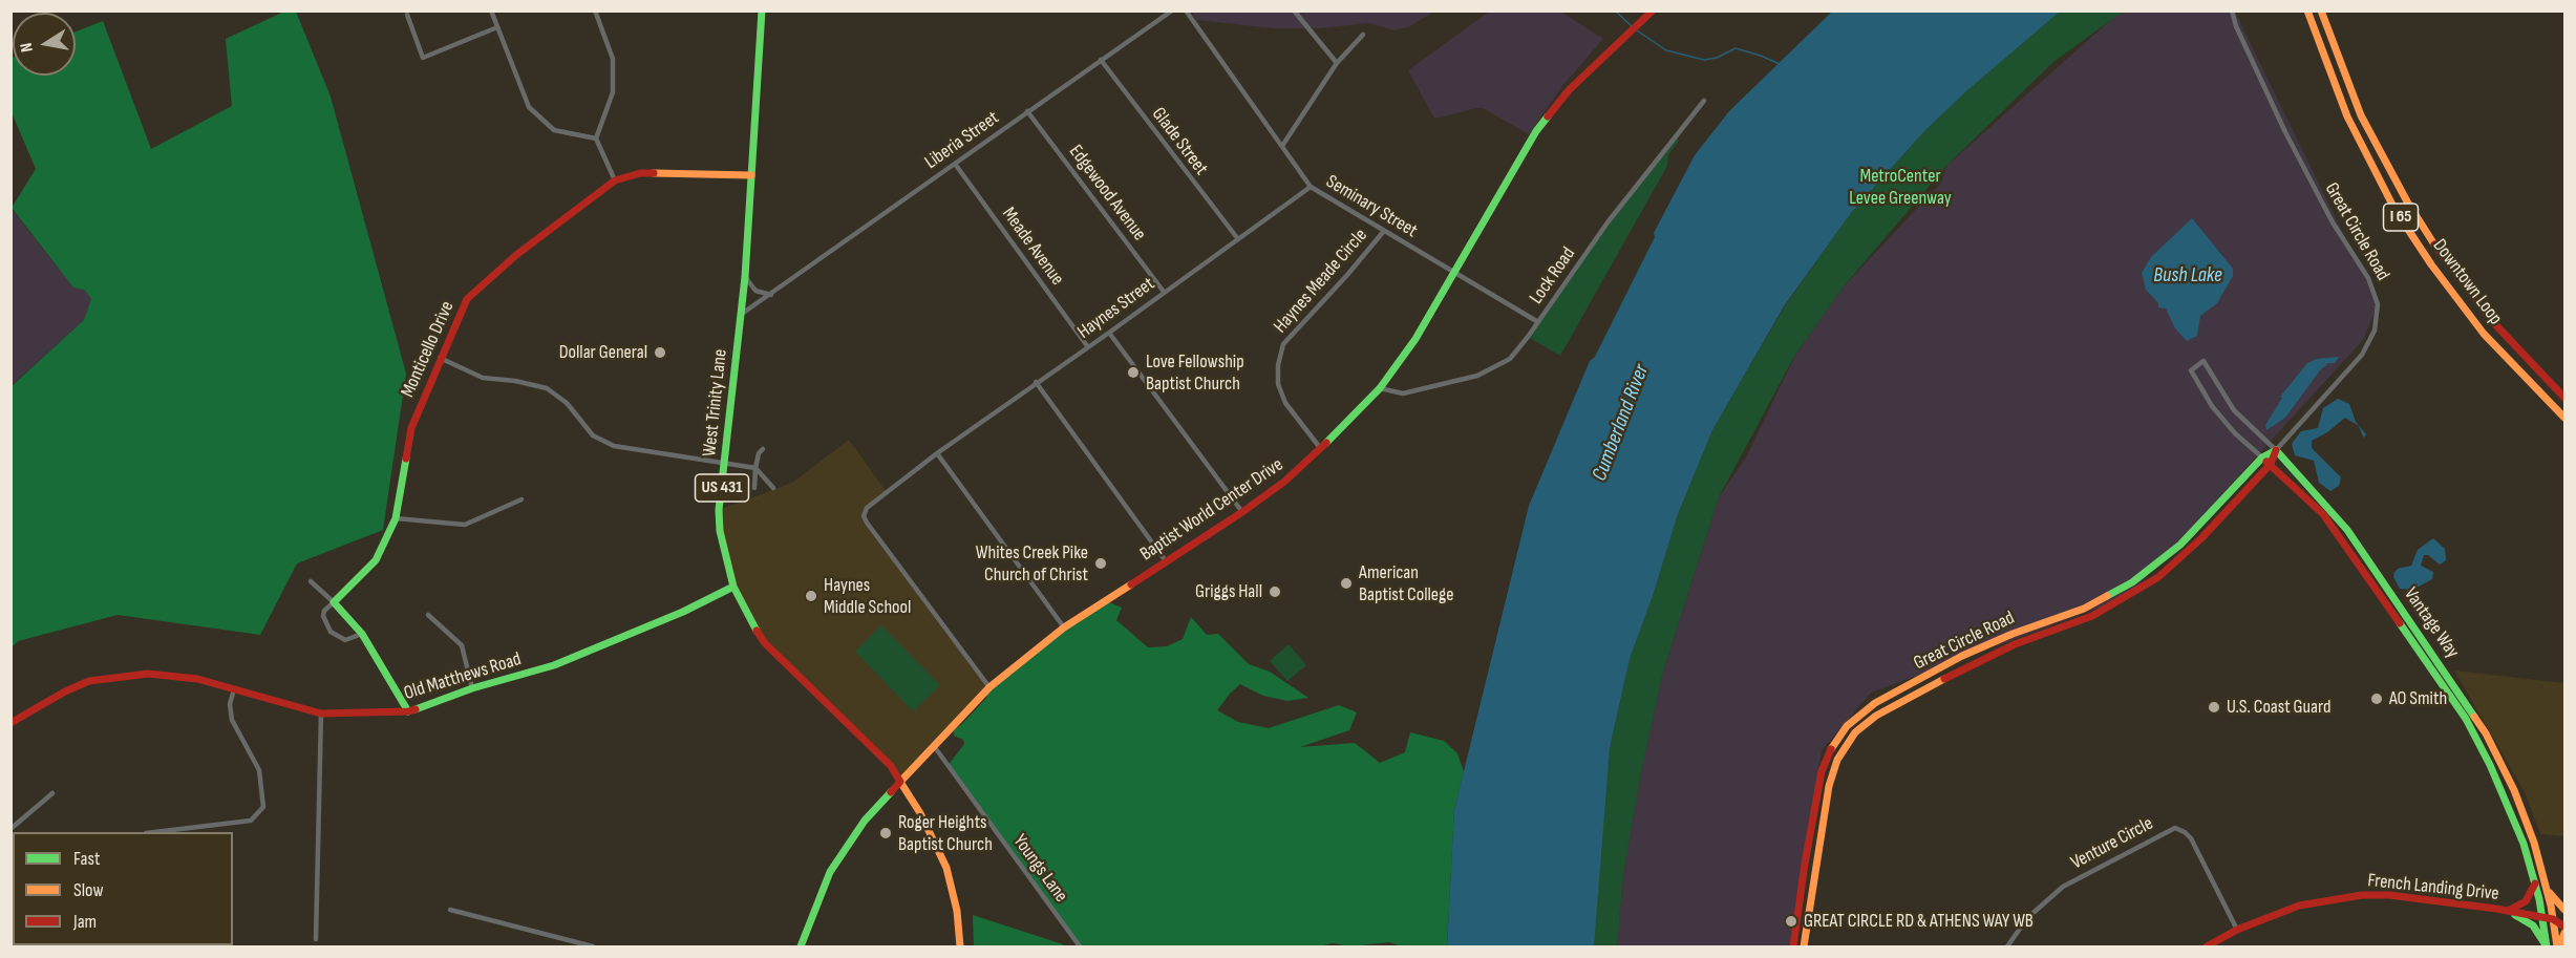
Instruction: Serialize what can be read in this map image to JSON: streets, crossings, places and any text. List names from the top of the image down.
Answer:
{
  "streets": {
    "main road": [
      "I 65",
      "Great Circle Road",
      "Downtown Loop",
      "Monticello Drive",
      "West Trinity Lane",
      "US 431",
      "Baptist World Center Drive",
      "Vantage Way",
      "Old Matthews Road",
      "French Landing Drive"
    ],
    "street": [
      "Liberia Street",
      "Glade Street",
      "Edgewood Avenue",
      "Seminary Street",
      "Meade Avenue",
      "Lock Road",
      "Haynes Meade Circle",
      "Haynes Street",
      "Venture Circle",
      "Youngs Lane"
    ]
  },
  "crossings": [
    ["Liberia Street", "Glade Street"],
    ["Liberia Street", "Edgewood Avenue"],
    ["Liberia Street", "Meade Avenue"],
    ["Liberia Street", "West Trinity Lane"],
    ["Glade Street", "Haynes Street"],
    ["Edgewood Avenue", "Haynes Street"],
    ["Seminary Street", "Lock Road"],
    ["Seminary Street", "Haynes Meade Circle"],
    ["Seminary Street", "Haynes Street"],
    ["Seminary Street", "Baptist World Center Drive"],
    ["Great Circle Road", "Vantage Way"],
    ["Meade Avenue", "Haynes Street"],
    ["Lock Road", "Baptist World Center Drive"],
    ["Haynes Meade Circle", "Baptist World Center Drive"],
    ["Haynes Street", "Baptist World Center Drive"],
    ["Monticello Drive", "West Trinity Lane"],
    ["West Trinity Lane", "Baptist World Center Drive"],
    ["West Trinity Lane", "Old Matthews Road"],
    ["Baptist World Center Drive", "Youngs Lane"],
    ["Vantage Way", "French Landing Drive"],
    ["Venture Circle", "French Landing Drive"]
  ],
  "water": ["Bush Lake", "Cumberland River"],
  "parks": ["MetroCenter Levee Greenway"],
  "places": [
    "Dollar General",
    "Love Fellowship Baptist Church",
    "Whites Creek Pike Church of Christ",
    "American Baptist College",
    "Griggs Hall",
    "Haynes Middle School",
    "AO Smith",
    "U.S. Coast Guard",
    "Roger Heights Baptist Church",
    "GREAT CIRCLE RD & ATHENS WAY WB"
  ],
  "legend": ["Fast", "Slow", "Jam"],
  "north": "left"
}
